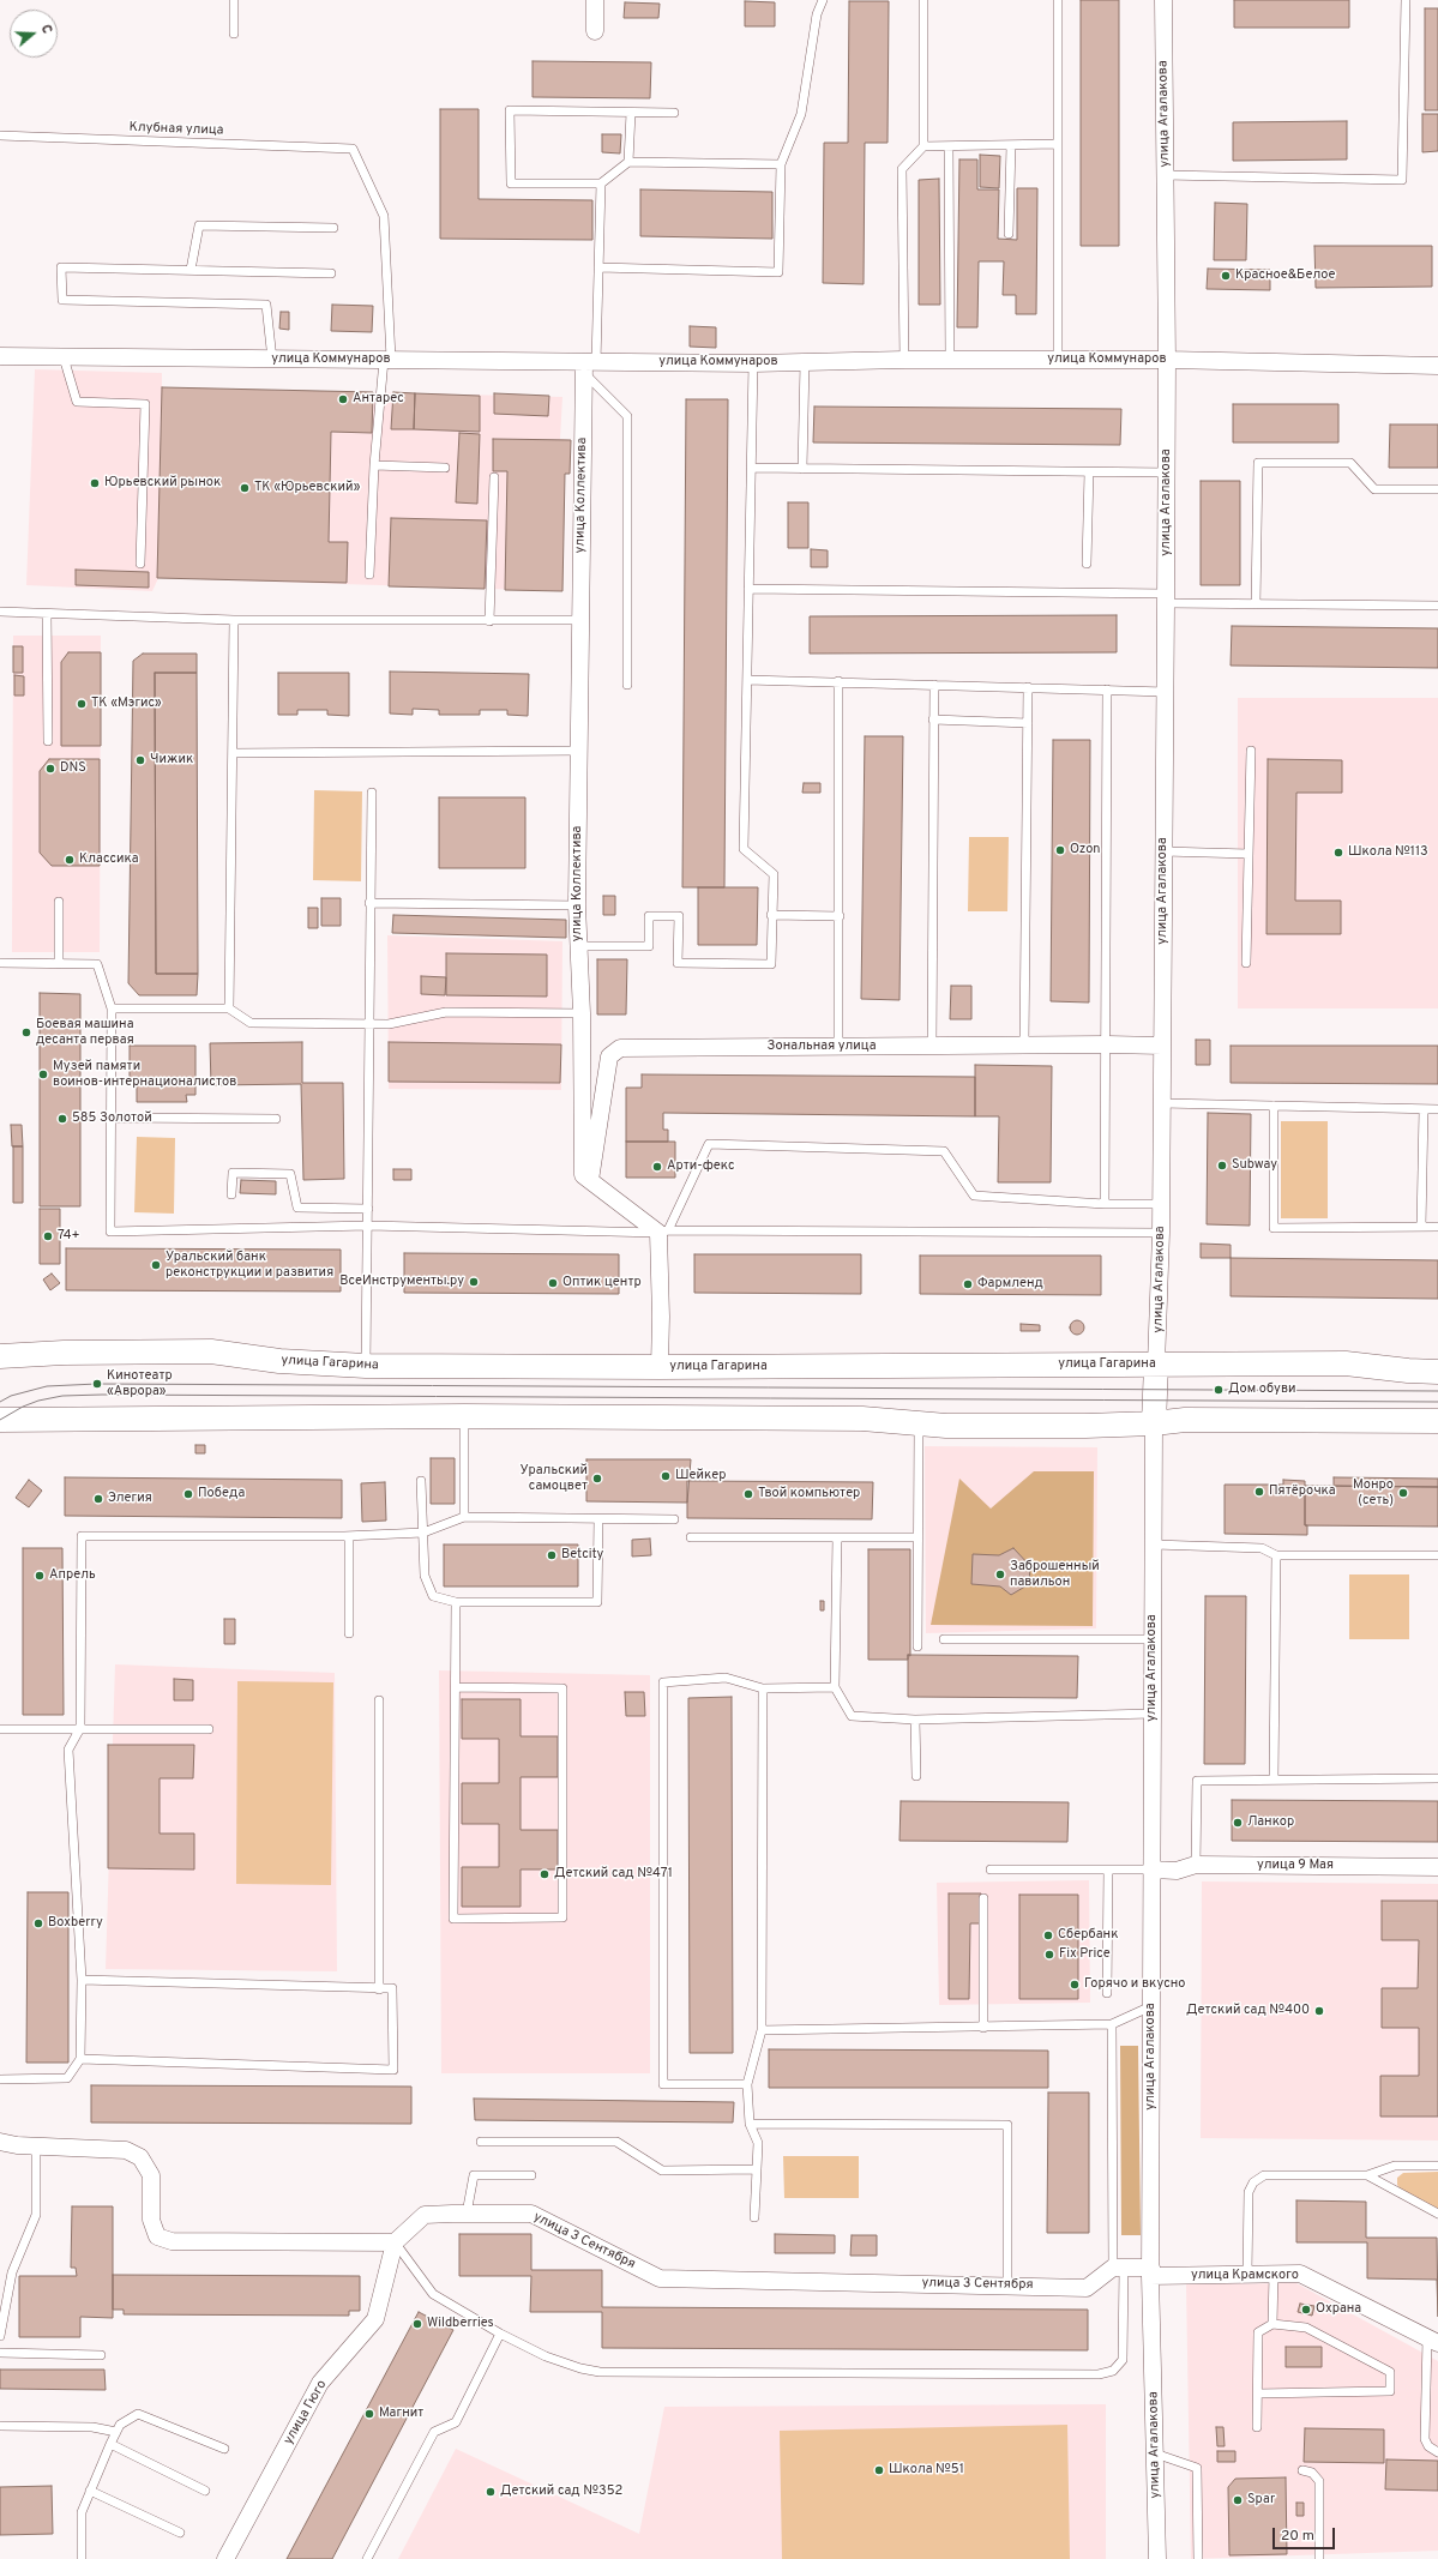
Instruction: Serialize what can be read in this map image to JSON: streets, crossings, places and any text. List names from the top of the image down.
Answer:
{
  "streets": {
    "main road": ["улица Агалакова", "улица Гагарина"],
    "street": [
      "улица Коммунаров",
      "улица Коллектива",
      "Зональная улица",
      "улица 9 Мая",
      "улица 3 Сентября",
      "улица Крамского",
      "улица Гюго"
    ],
    "lane": ["Клубная улица"]
  },
  "crossings": [
    ["улица Агалакова", "улица Коммунаров"],
    ["улица Агалакова", "Зональная улица"],
    ["улица Агалакова", "улица Гагарина"],
    ["улица Агалакова", "улица 9 Мая"],
    ["улица Агалакова", "улица Крамского"],
    ["Клубная улица", "улица Коммунаров"],
    ["улица Коммунаров", "улица Коллектива"],
    ["улица Коллектива", "Зональная улица"],
    ["улица 3 Сентября", "улица Гюго"]
  ],
  "places": [
    "Красное&Белое",
    "Антарес",
    "Юрьевский рынок",
    "ТК «Юрьевский»",
    "ТК «Мэгис»",
    "Чижик",
    "DNS",
    "Ozon",
    "Школа №113",
    "Классика",
    "Боевая машина десанта первая",
    "Музей памяти воинов-интернационалистов",
    "585 Золотой",
    "Subway",
    "Арти-фекс",
    "74+",
    "Уральский банк реконструкции и развития",
    "ВсеИнструменты.ру",
    "Оптик центр",
    "Фармленд",
    "Кинотеатр «Аврора»",
    "Дом обуви",
    "Шейкер",
    "Уральский самоцвет",
    "Пятёрочка",
    "Монро (сеть)",
    "Победа",
    "Твой компьютер",
    "Элегия",
    "Betcity",
    "Заброшенный павильон",
    "Апрель",
    "Ланкор",
    "Детский сад №471",
    "Boxberry",
    "Сбербанк",
    "Fix Price",
    "Горячо и вкусно",
    "Детский сад №400",
    "Охрана",
    "Wildberries",
    "Магнит",
    "Школа №51",
    "Детский сад №352",
    "Spar"
  ],
  "scale_bar": "20 m",
  "north": "right"
}
